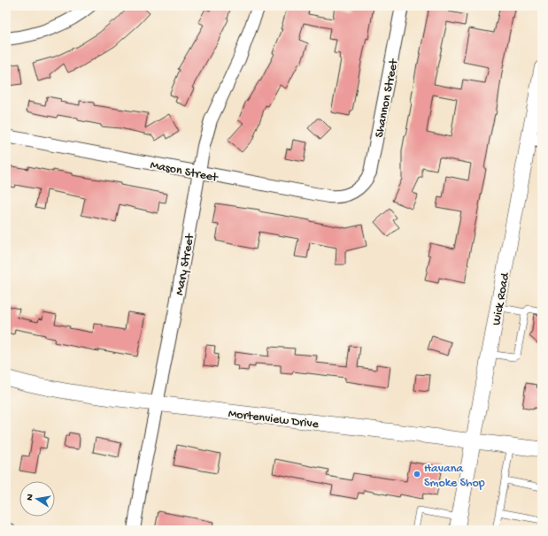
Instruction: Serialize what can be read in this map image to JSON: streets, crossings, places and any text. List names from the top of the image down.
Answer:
{
  "streets": {
    "street": [
      "Shannon Street",
      "Mason Street",
      "Mary Street",
      "Wick Road",
      "Mortenview Drive"
    ]
  },
  "crossings": [
    ["Shannon Street", "Mason Street"],
    ["Mason Street", "Mary Street"],
    ["Mary Street", "Mortenview Drive"],
    ["Wick Road", "Mortenview Drive"]
  ],
  "places": ["Havana Smoke Shop"],
  "north": "left"
}
